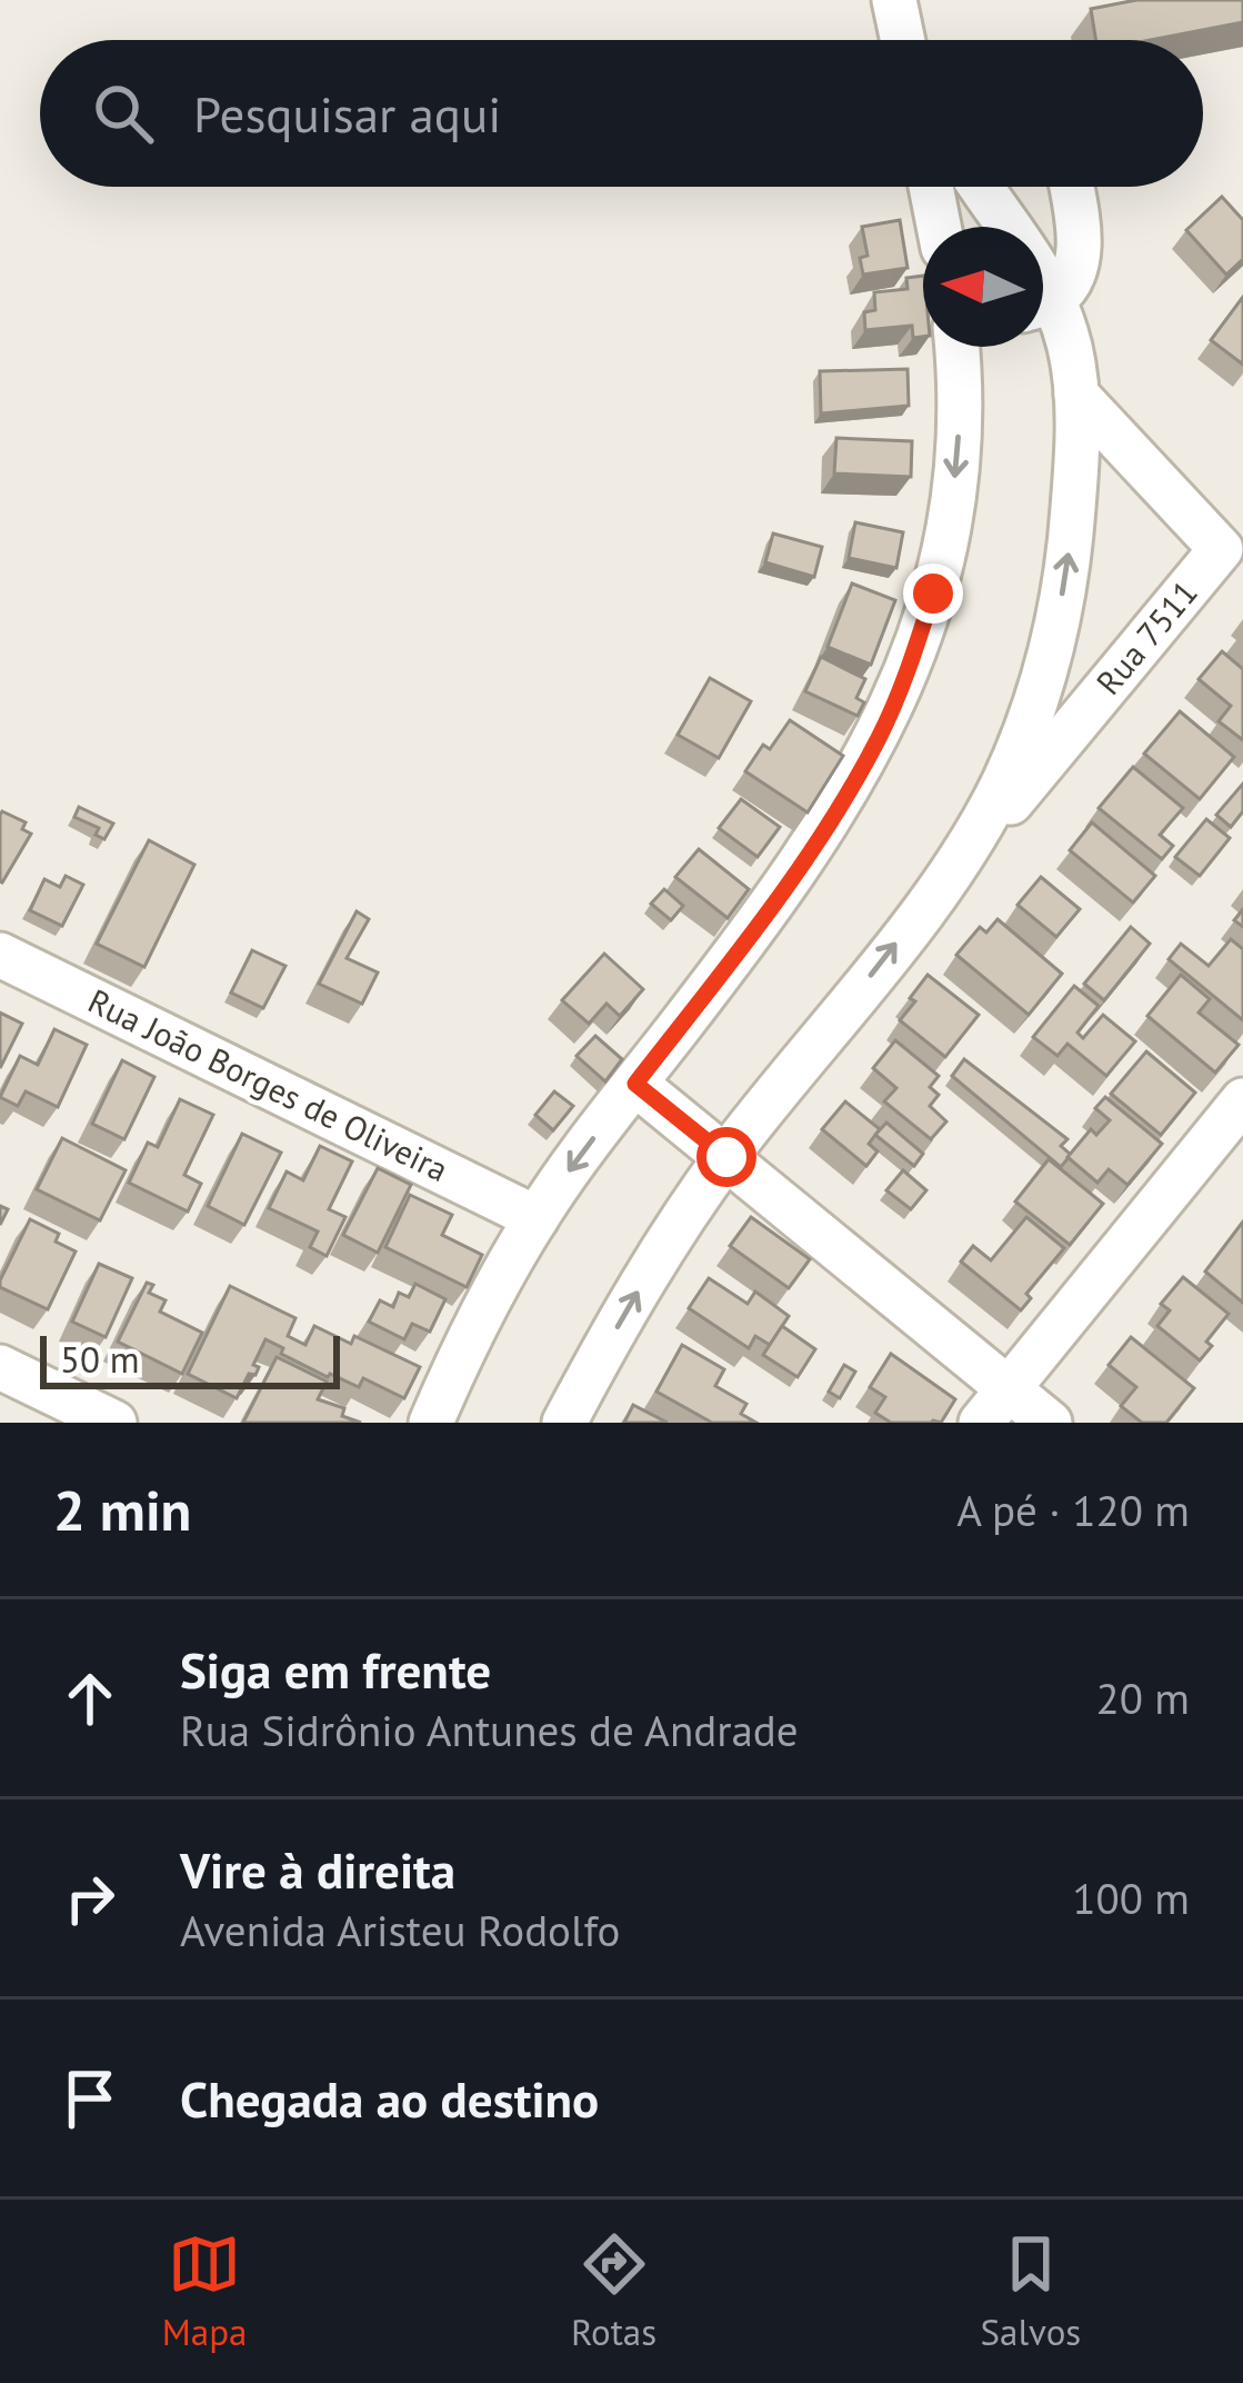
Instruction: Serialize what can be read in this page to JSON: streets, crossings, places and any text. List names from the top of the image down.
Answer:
{
  "streets": {
    "street": ["Rua 7511", "Rua João Borges de Oliveira"]
  },
  "scale_bar": "50 m",
  "north": "left",
  "page": {
    "search": "Pesquisar aqui",
    "scale": "50 m",
    "heading": ["2 min", "A pé · 120 m"],
    "list": [
      ["Siga em frente", "Rua Sidrônio Antunes de Andrade", "20 m"],
      ["Vire à direita", "Avenida Aristeu Rodolfo", "100 m"],
      "Chegada ao destino"
    ],
    "nav": ["Mapa", "Rotas", "Salvos"]
  }
}
